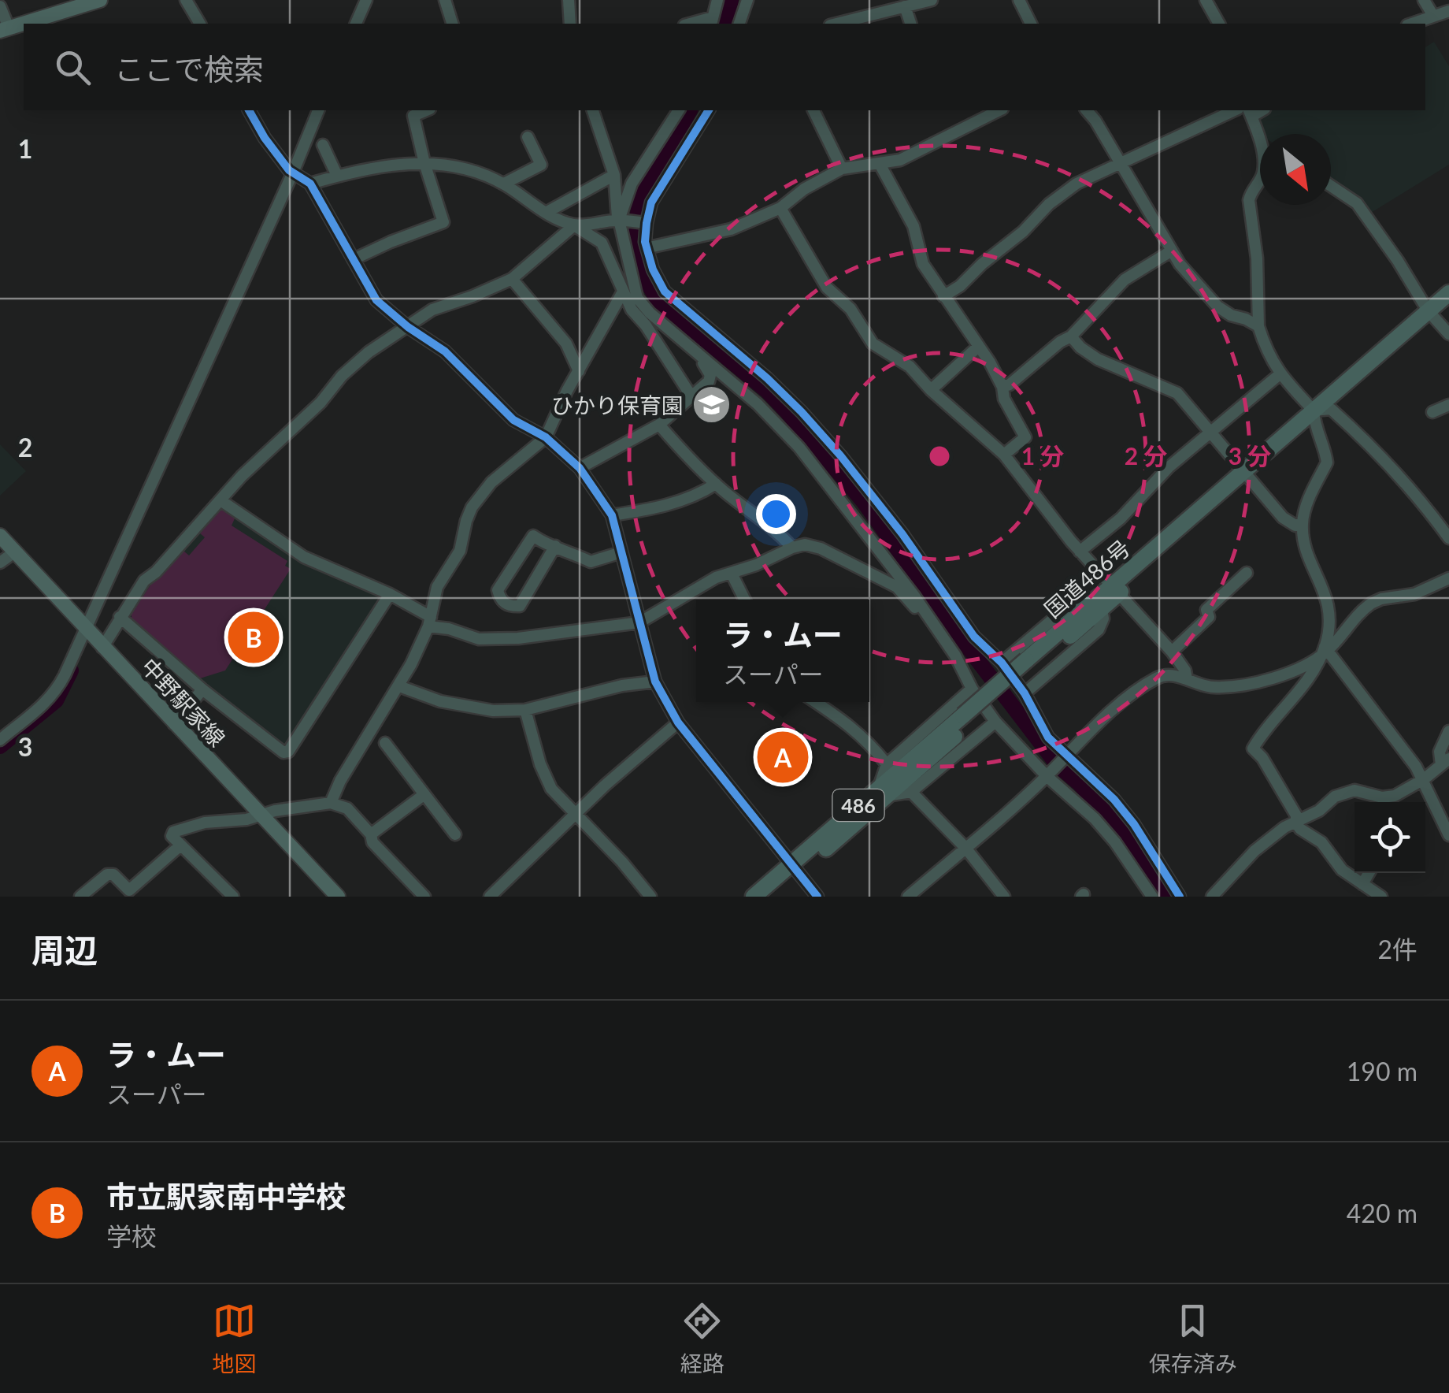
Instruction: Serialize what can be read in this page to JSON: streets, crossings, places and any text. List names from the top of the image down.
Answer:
{
  "streets": {
    "highway": ["国道486号", "486"],
    "main road": ["中野駅家線"]
  },
  "places": {
    "school or university": ["ひかり保育園"]
  },
  "north": "bottom right",
  "page": {
    "search": "ここで検索",
    "popup": ["ラ・ムー", "スーパー"],
    "pins": ["B", "A"],
    "heading": ["周辺", "2件"],
    "list": [
      {
        "mark": "A",
        "name": "ラ・ムー",
        "note": "スーパー",
        "value": "190 m"
      },
      {
        "mark": "B",
        "name": "市立駅家南中学校",
        "note": "学校",
        "value": "420 m"
      }
    ],
    "nav": ["地図", "経路", "保存済み"]
  },
  "grid": {
    "rows": ["1", "2", "3"]
  },
  "rings": ["1 分", "2 分", "3 分"]
}
